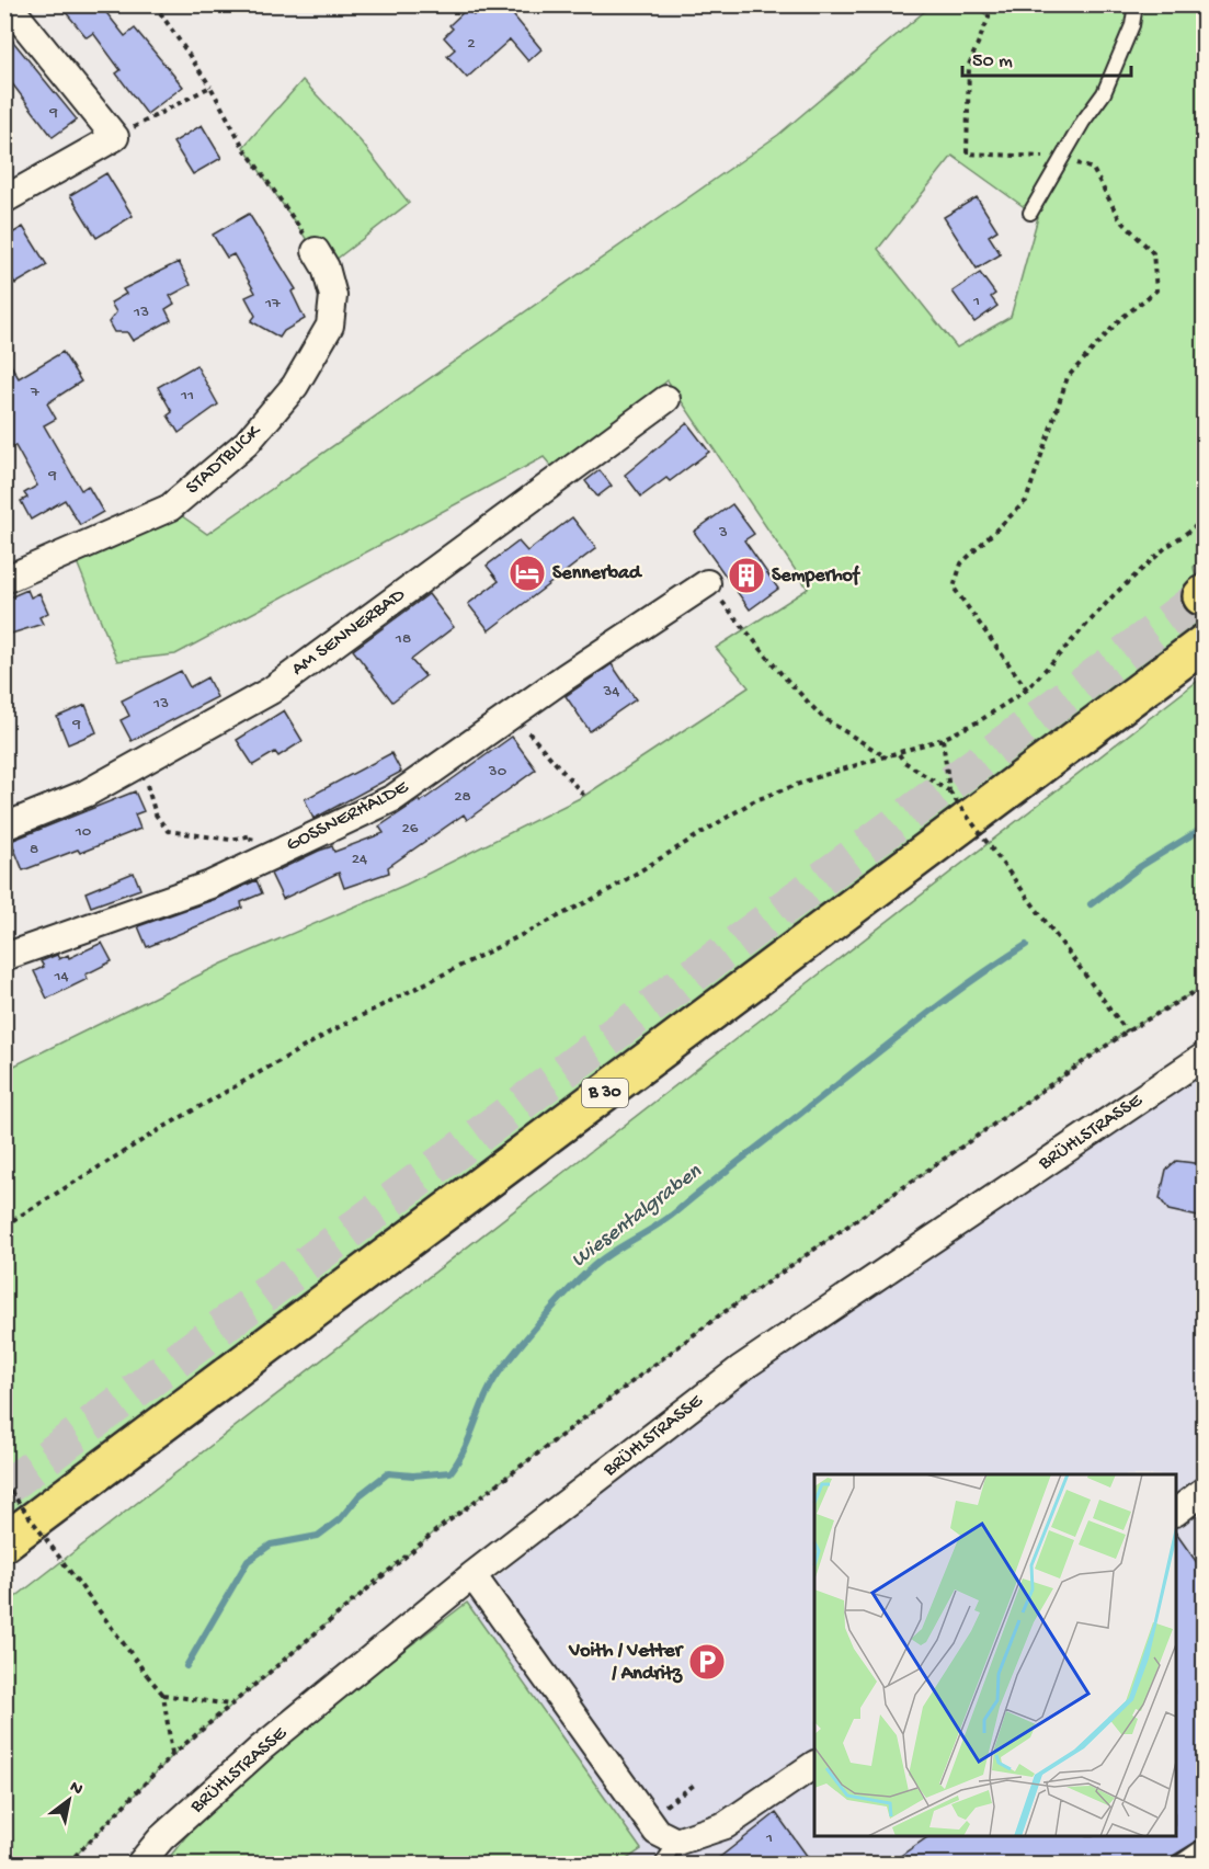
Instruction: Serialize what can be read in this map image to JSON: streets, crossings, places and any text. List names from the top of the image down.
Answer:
{
  "streets": {
    "highway": ["B 30"],
    "street": [
      "STADTBLICK",
      "AM SENNERBAD",
      "GOSSNERHALDE",
      "BRÜHLSTRASSE"
    ]
  },
  "water": ["Wiesentalgraben"],
  "places": {
    "hotel": ["Sennerbad"],
    "building": ["Semperhof"],
    "parking": ["Voith / Vetter / Andritz"]
  },
  "house_numbers": [
    "2",
    "9",
    "1",
    "17",
    "13",
    "7",
    "11",
    "9",
    "3",
    "18",
    "34",
    "13",
    "9",
    "30",
    "28",
    "26",
    "10",
    "8",
    "24",
    "14",
    "1"
  ],
  "scale_bar": "50 m",
  "north": "top right"
}
